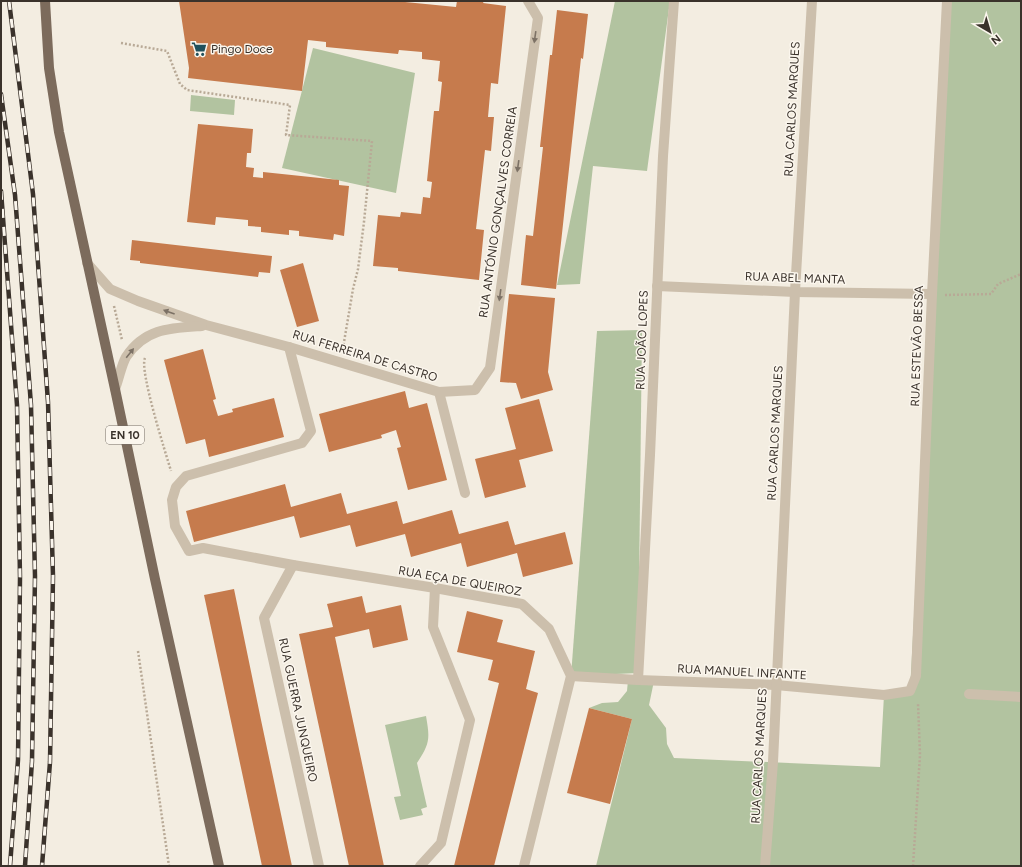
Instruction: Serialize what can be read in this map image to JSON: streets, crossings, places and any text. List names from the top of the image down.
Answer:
{
  "streets": {
    "main road": ["EN 10"],
    "street": [
      "RUA CARLOS MARQUES",
      "RUA ANTÓNIO GONÇALVES CORREIA",
      "RUA ABEL MANTA",
      "RUA JOÃO LOPES",
      "RUA ESTEVÃO BESSA",
      "RUA FERREIRA DE CASTRO",
      "RUA EÇA DE QUEIROZ",
      "RUA MANUEL INFANTE",
      "RUA GUERRA JUNQUEIRO"
    ]
  },
  "crossings": [
    ["RUA CARLOS MARQUES", "RUA ABEL MANTA"],
    ["RUA CARLOS MARQUES", "RUA MANUEL INFANTE"],
    ["RUA ANTÓNIO GONÇALVES CORREIA", "RUA FERREIRA DE CASTRO"],
    ["RUA ABEL MANTA", "RUA JOÃO LOPES"],
    ["RUA ABEL MANTA", "RUA ESTEVÃO BESSA"],
    ["RUA JOÃO LOPES", "RUA MANUEL INFANTE"],
    ["RUA ESTEVÃO BESSA", "RUA MANUEL INFANTE"],
    ["RUA FERREIRA DE CASTRO", "EN 10"],
    ["RUA EÇA DE QUEIROZ", "RUA MANUEL INFANTE"],
    ["RUA EÇA DE QUEIROZ", "RUA GUERRA JUNQUEIRO"]
  ],
  "one_way": ["RUA ANTÓNIO GONÇALVES CORREIA"],
  "places": {
    "supermarket": ["Pingo Doce"]
  },
  "north": "bottom right"
}
